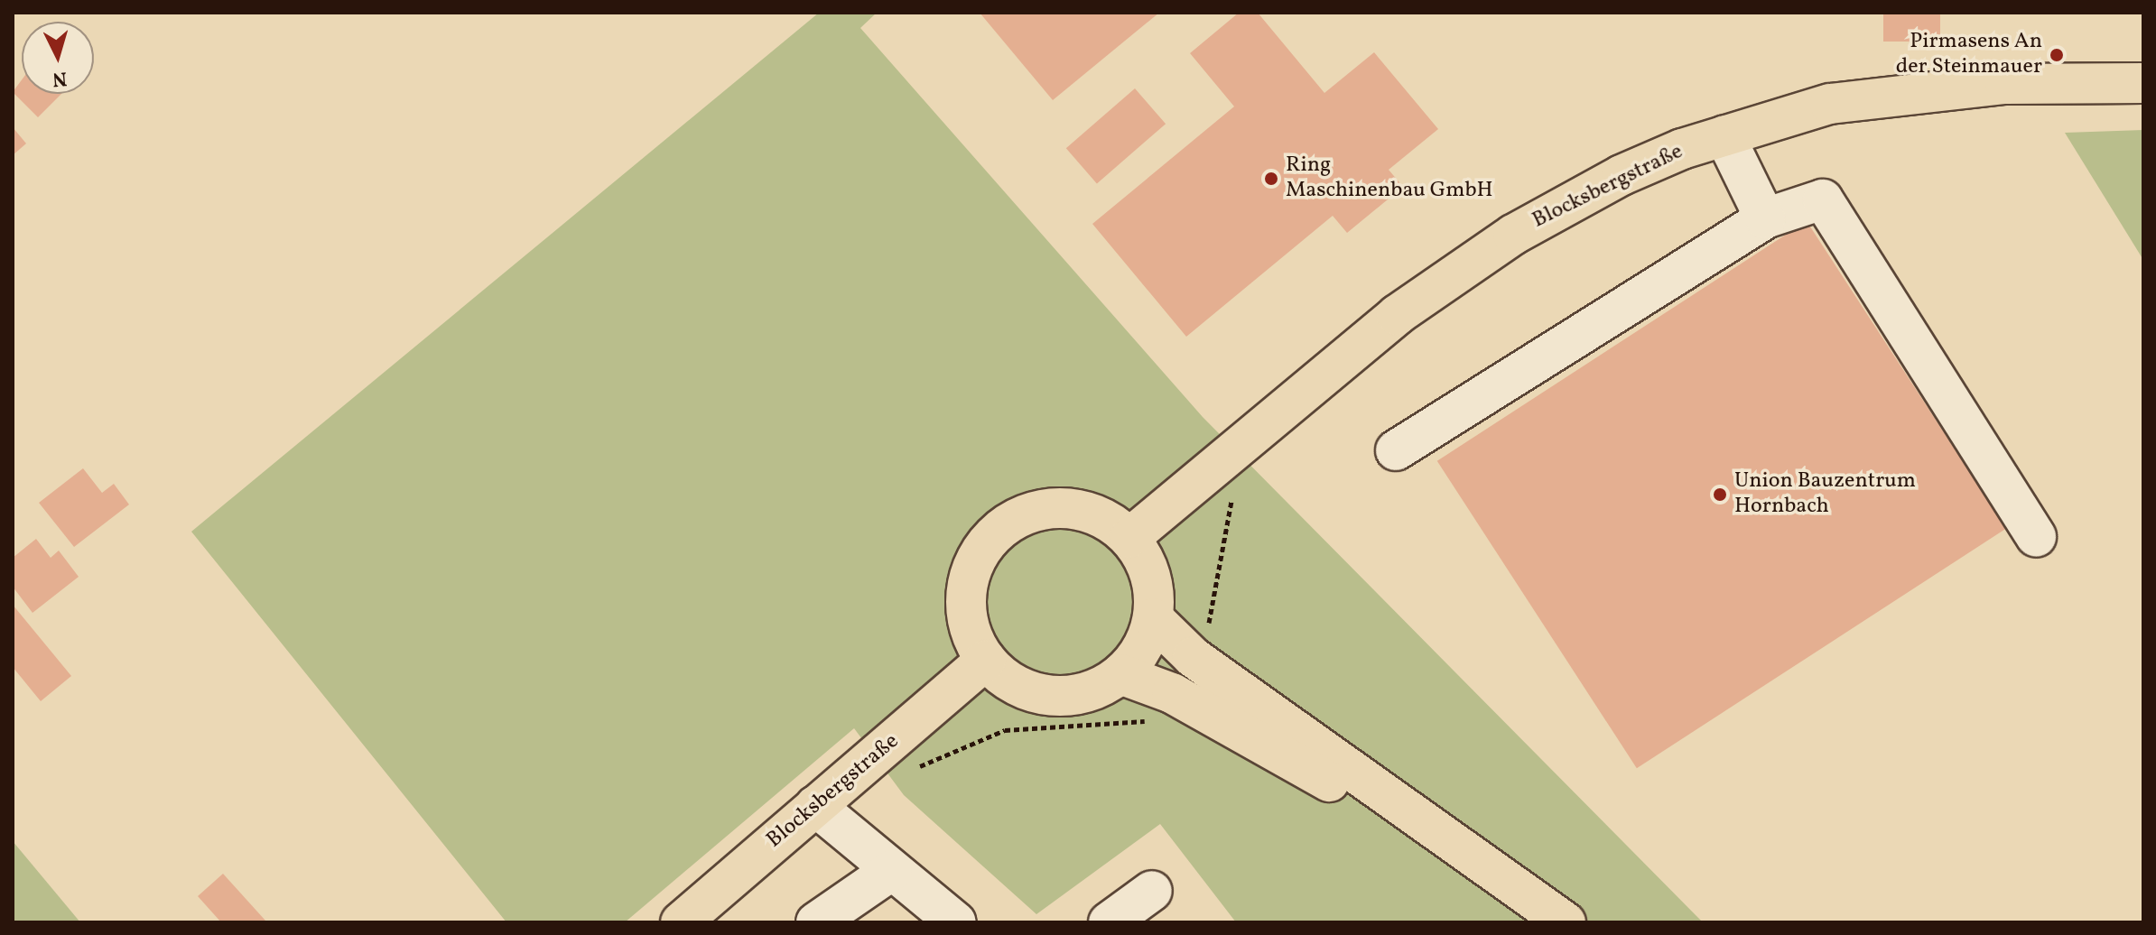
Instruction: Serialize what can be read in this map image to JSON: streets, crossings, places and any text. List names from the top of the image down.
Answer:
{
  "streets": {
    "main road": ["Blocksbergstraße"]
  },
  "places": ["Pirmasens An der Steinmauer", "Ring Maschinenbau GmbH", "Union Bauzentrum Hornbach"],
  "north": "bottom"
}
